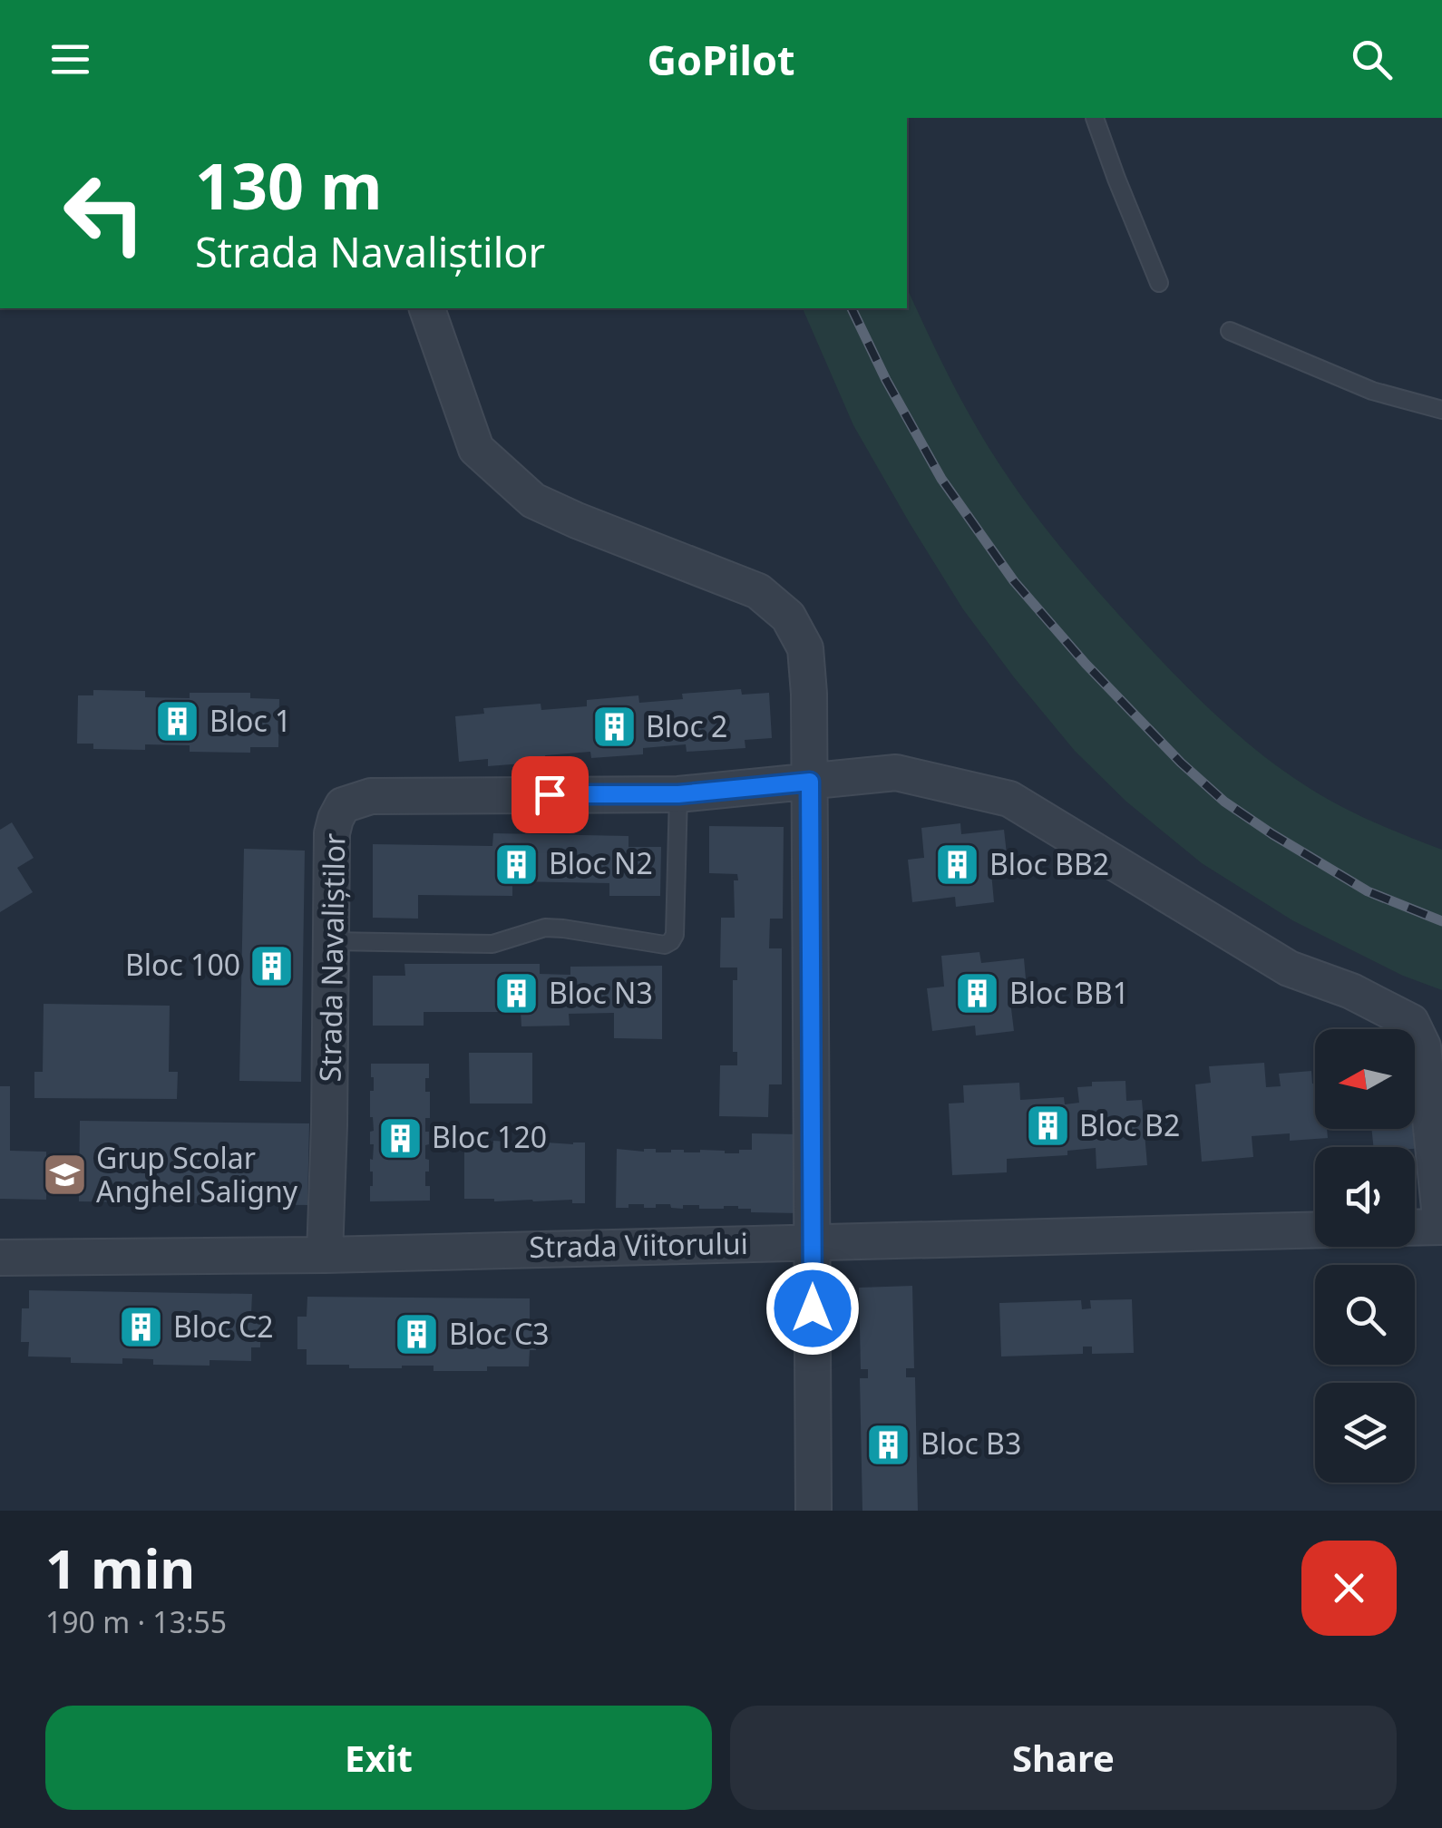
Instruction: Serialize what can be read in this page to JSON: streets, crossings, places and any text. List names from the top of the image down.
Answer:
{
  "streets": {
    "street": ["Strada Navaliștilor", "Strada Viitorului"]
  },
  "crossings": [
    ["Strada Navaliștilor", "Strada Viitorului"]
  ],
  "places": {
    "building": [
      "Bloc 1",
      "Bloc 2",
      "Bloc N2",
      "Bloc BB2",
      "Bloc 100",
      "Bloc N3",
      "Bloc BB1",
      "Bloc B2",
      "Bloc 120",
      "Bloc C2",
      "Bloc C3",
      "Bloc B3"
    ],
    "school or university": ["Grup Scolar Anghel Saligny"]
  },
  "north": "left",
  "page": {
    "header": "GoPilot",
    "turn": ["130 m", "Strada Navaliștilor"],
    "heading": ["1 min", "190 m · 13:55"],
    "buttons": ["Exit", "Share"]
  }
}
